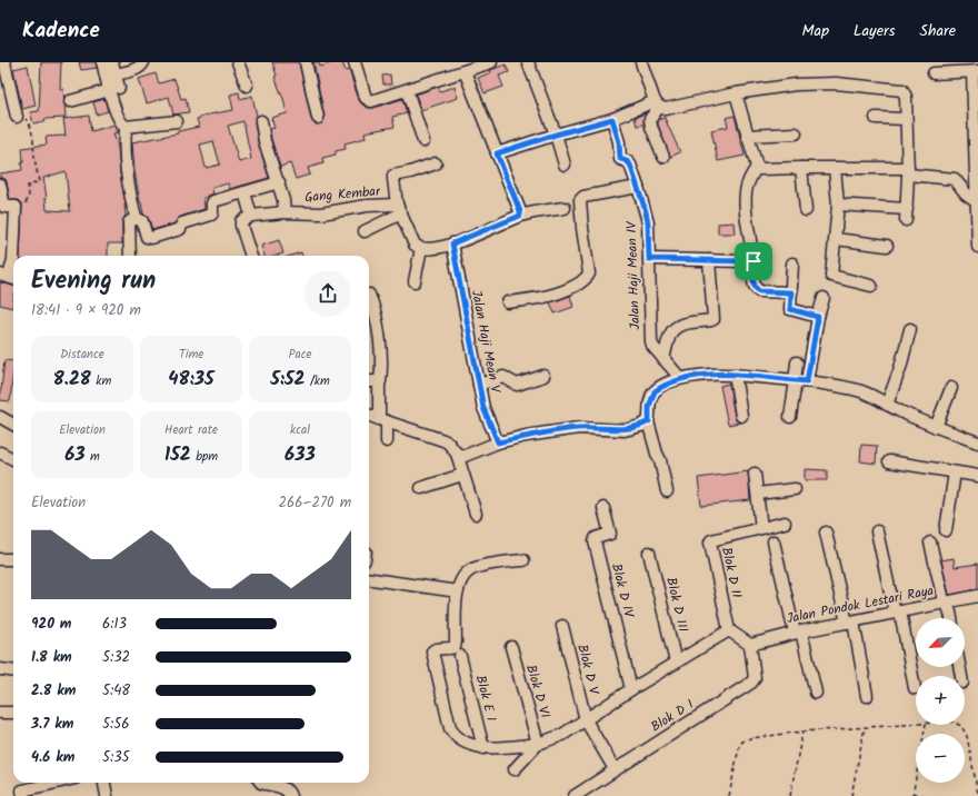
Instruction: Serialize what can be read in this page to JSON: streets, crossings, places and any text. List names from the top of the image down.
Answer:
{
  "streets": {
    "street": [
      "Gang Kembar",
      "Jalan Haji Mean IV",
      "Jalan Haji Mean V",
      "Blok D II",
      "Blok D IV",
      "Blok D III",
      "Jalan Pondok Lestari Raya",
      "Blok D V",
      "Blok D VI",
      "Blok E I",
      "Blok D I"
    ]
  },
  "crossings": [
    ["Jalan Pondok Lestari Raya", "Blok D I"],
    ["Blok D V", "Blok D I"]
  ],
  "north": "bottom left",
  "page": {
    "header": "Kadence",
    "nav": ["Map", "Layers", "Share"],
    "heading": ["Evening run", "18:41 · 9 × 920 m"],
    "stats": [
      ["Distance", "8.28 km"],
      ["Time", "48:35"],
      ["Pace", "5:52 /km"],
      ["Elevation", "63 m"],
      ["Heart rate", "152 bpm"],
      ["kcal", "633"]
    ],
    "chart": ["Elevation", "266–270 m"],
    "list": [
      {
        "name": "920 m",
        "note": "6:13"
      },
      {
        "name": "1.8 km",
        "note": "5:32"
      },
      {
        "name": "2.8 km",
        "note": "5:48"
      },
      {
        "name": "3.7 km",
        "note": "5:56"
      },
      {
        "name": "4.6 km",
        "note": "5:35"
      }
    ],
    "map_buttons": ["+", "−"]
  }
}
